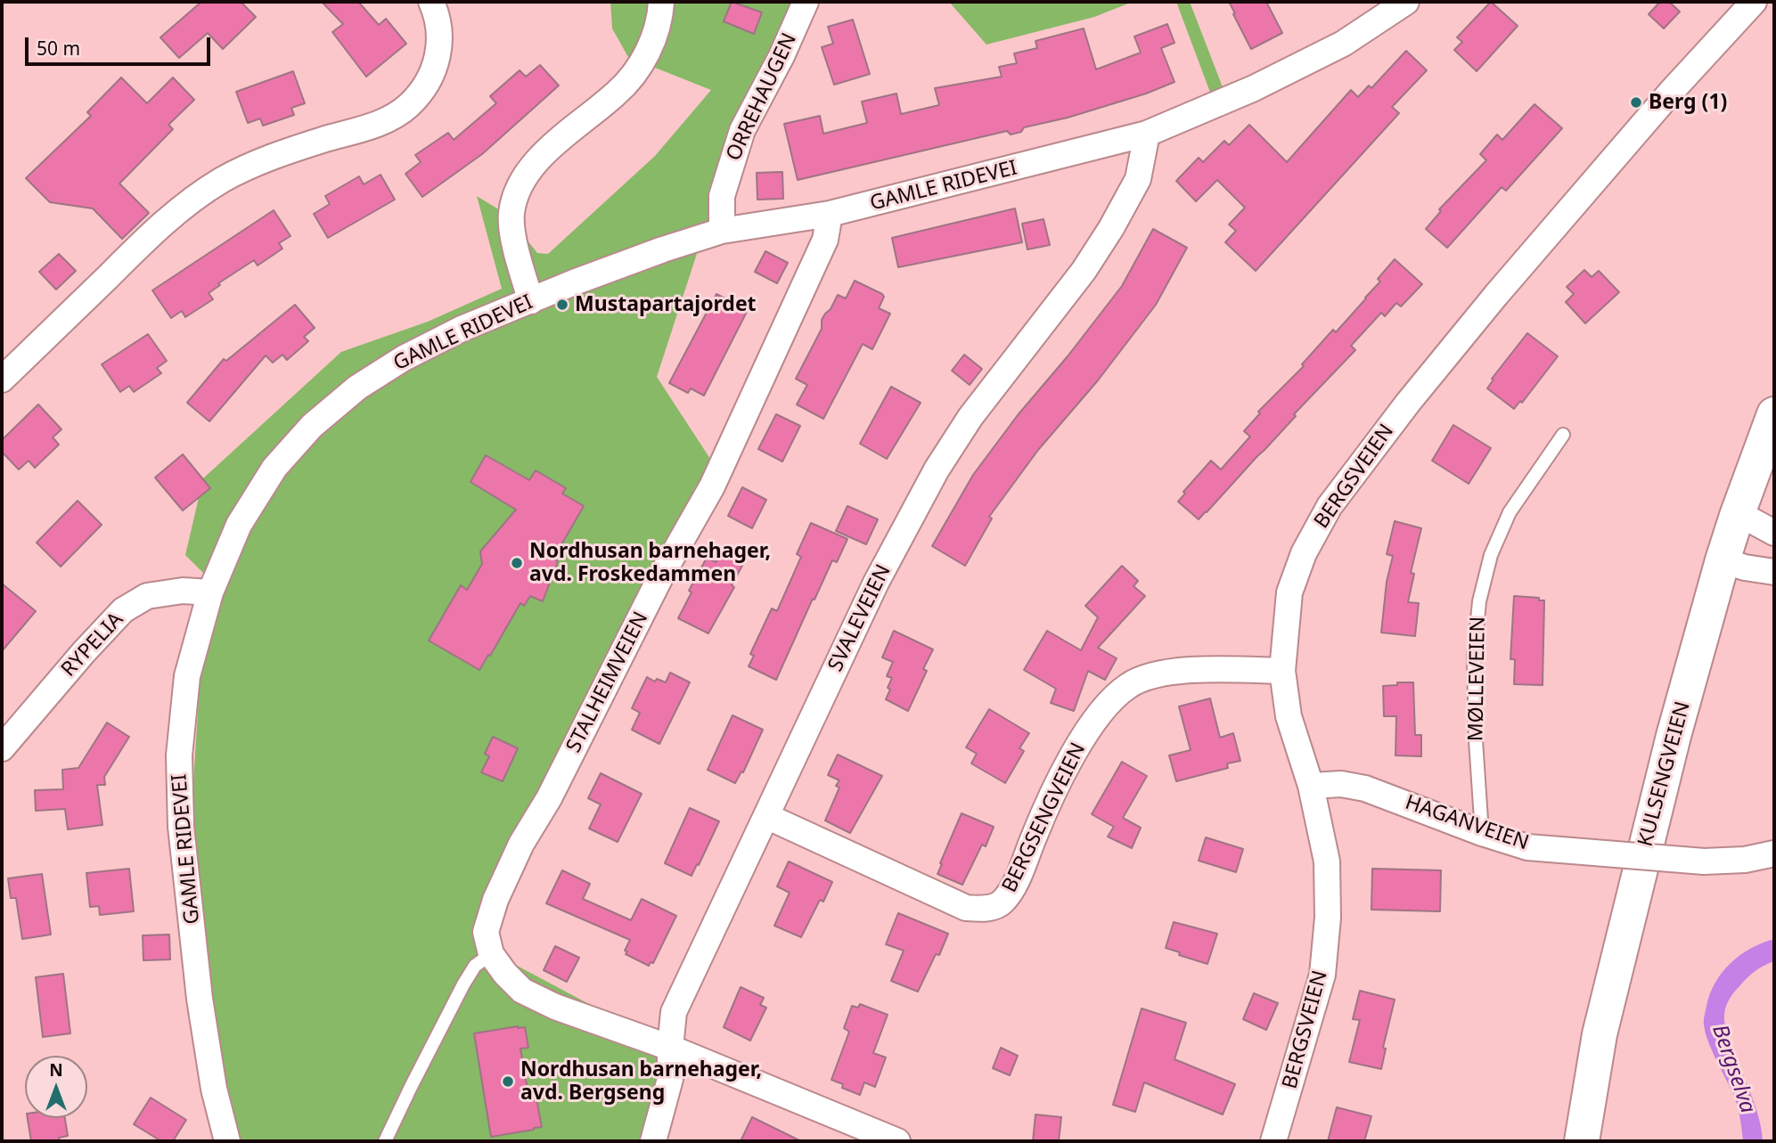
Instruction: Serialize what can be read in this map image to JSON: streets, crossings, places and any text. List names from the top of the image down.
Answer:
{
  "streets": {
    "main road": ["KULSENGVEIEN"],
    "street": [
      "ORREHAUGEN",
      "GAMLE RIDEVEI",
      "BERGSVEIEN",
      "SVALEVEIEN",
      "RYPELIA",
      "STALHEIMVEIEN",
      "BERGSENGVEIEN",
      "HAGANVEIEN"
    ],
    "lane": ["MØLLEVEIEN"]
  },
  "crossings": [
    ["ORREHAUGEN", "GAMLE RIDEVEI"],
    ["GAMLE RIDEVEI", "SVALEVEIEN"],
    ["GAMLE RIDEVEI", "RYPELIA"],
    ["GAMLE RIDEVEI", "STALHEIMVEIEN"],
    ["BERGSVEIEN", "BERGSENGVEIEN"],
    ["BERGSVEIEN", "HAGANVEIEN"],
    ["SVALEVEIEN", "BERGSENGVEIEN"],
    ["MØLLEVEIEN", "HAGANVEIEN"]
  ],
  "water": ["Bergselva"],
  "places": [
    "Berg (1)",
    "Mustapartajordet",
    "Nordhusan barnehager, avd. Froskedammen",
    "Nordhusan barnehager, avd. Bergseng"
  ],
  "scale_bar": "50 m",
  "north": "top"
}
